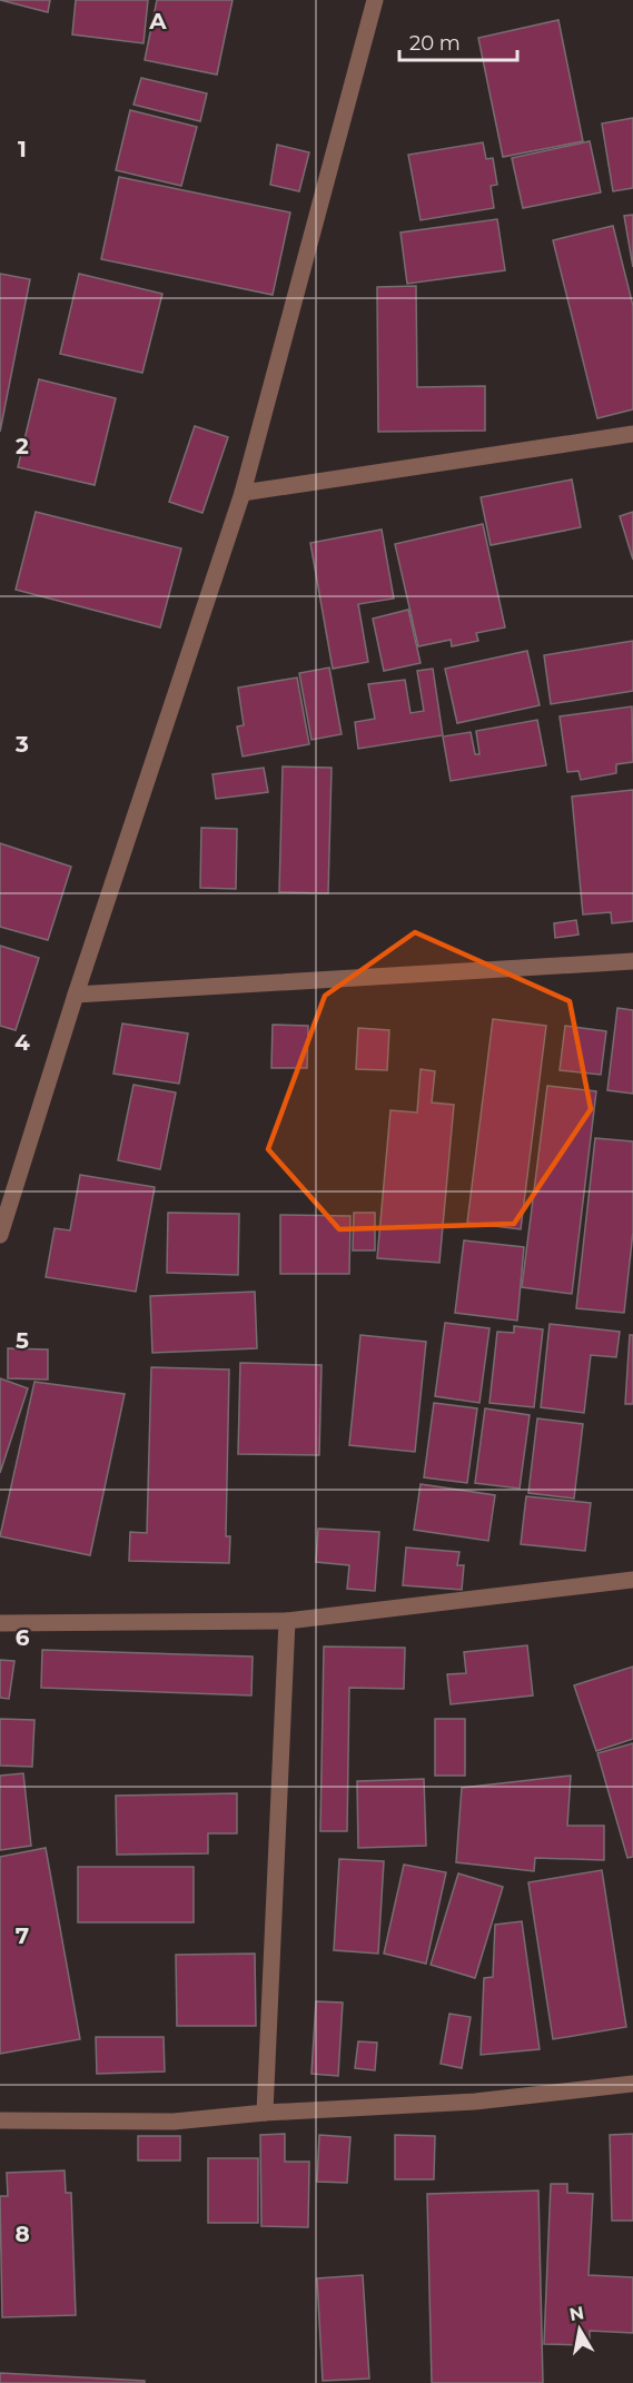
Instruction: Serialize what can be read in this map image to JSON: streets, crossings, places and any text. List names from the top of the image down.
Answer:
{
  "scale_bar": "20 m",
  "north": "top",
  "grid": {
    "columns": ["A"],
    "rows": [
      "1",
      "2",
      "3",
      "4",
      "5",
      "6",
      "7",
      "8"
    ]
  }
}
